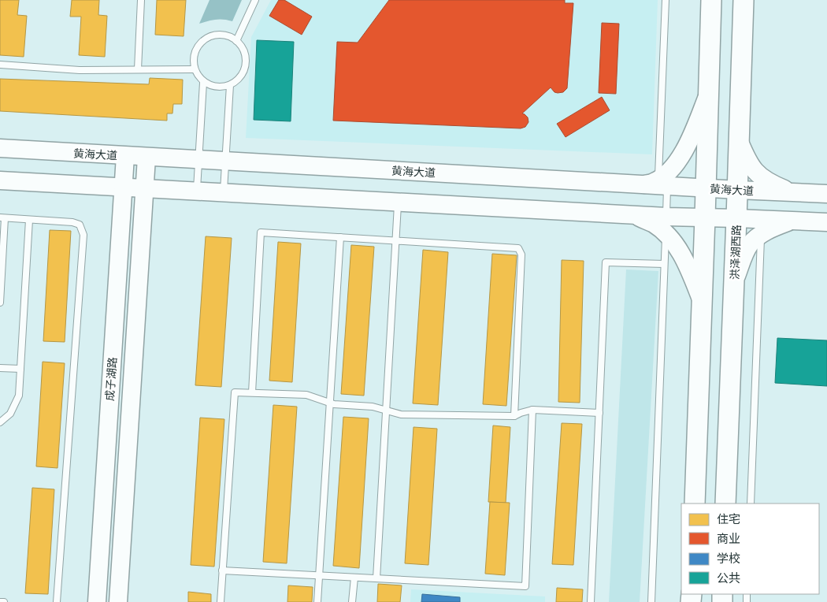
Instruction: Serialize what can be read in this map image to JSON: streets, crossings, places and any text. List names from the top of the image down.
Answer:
{
  "streets": {
    "main road": ["洪泽湖西路"],
    "street": ["黄海大道", "成子湖路"]
  },
  "crossings": [
    ["黄海大道", "洪泽湖西路"],
    ["黄海大道", "成子湖路"]
  ],
  "legend": [
    "住宅",
    "商业",
    "学校",
    "公共"
  ]
}
